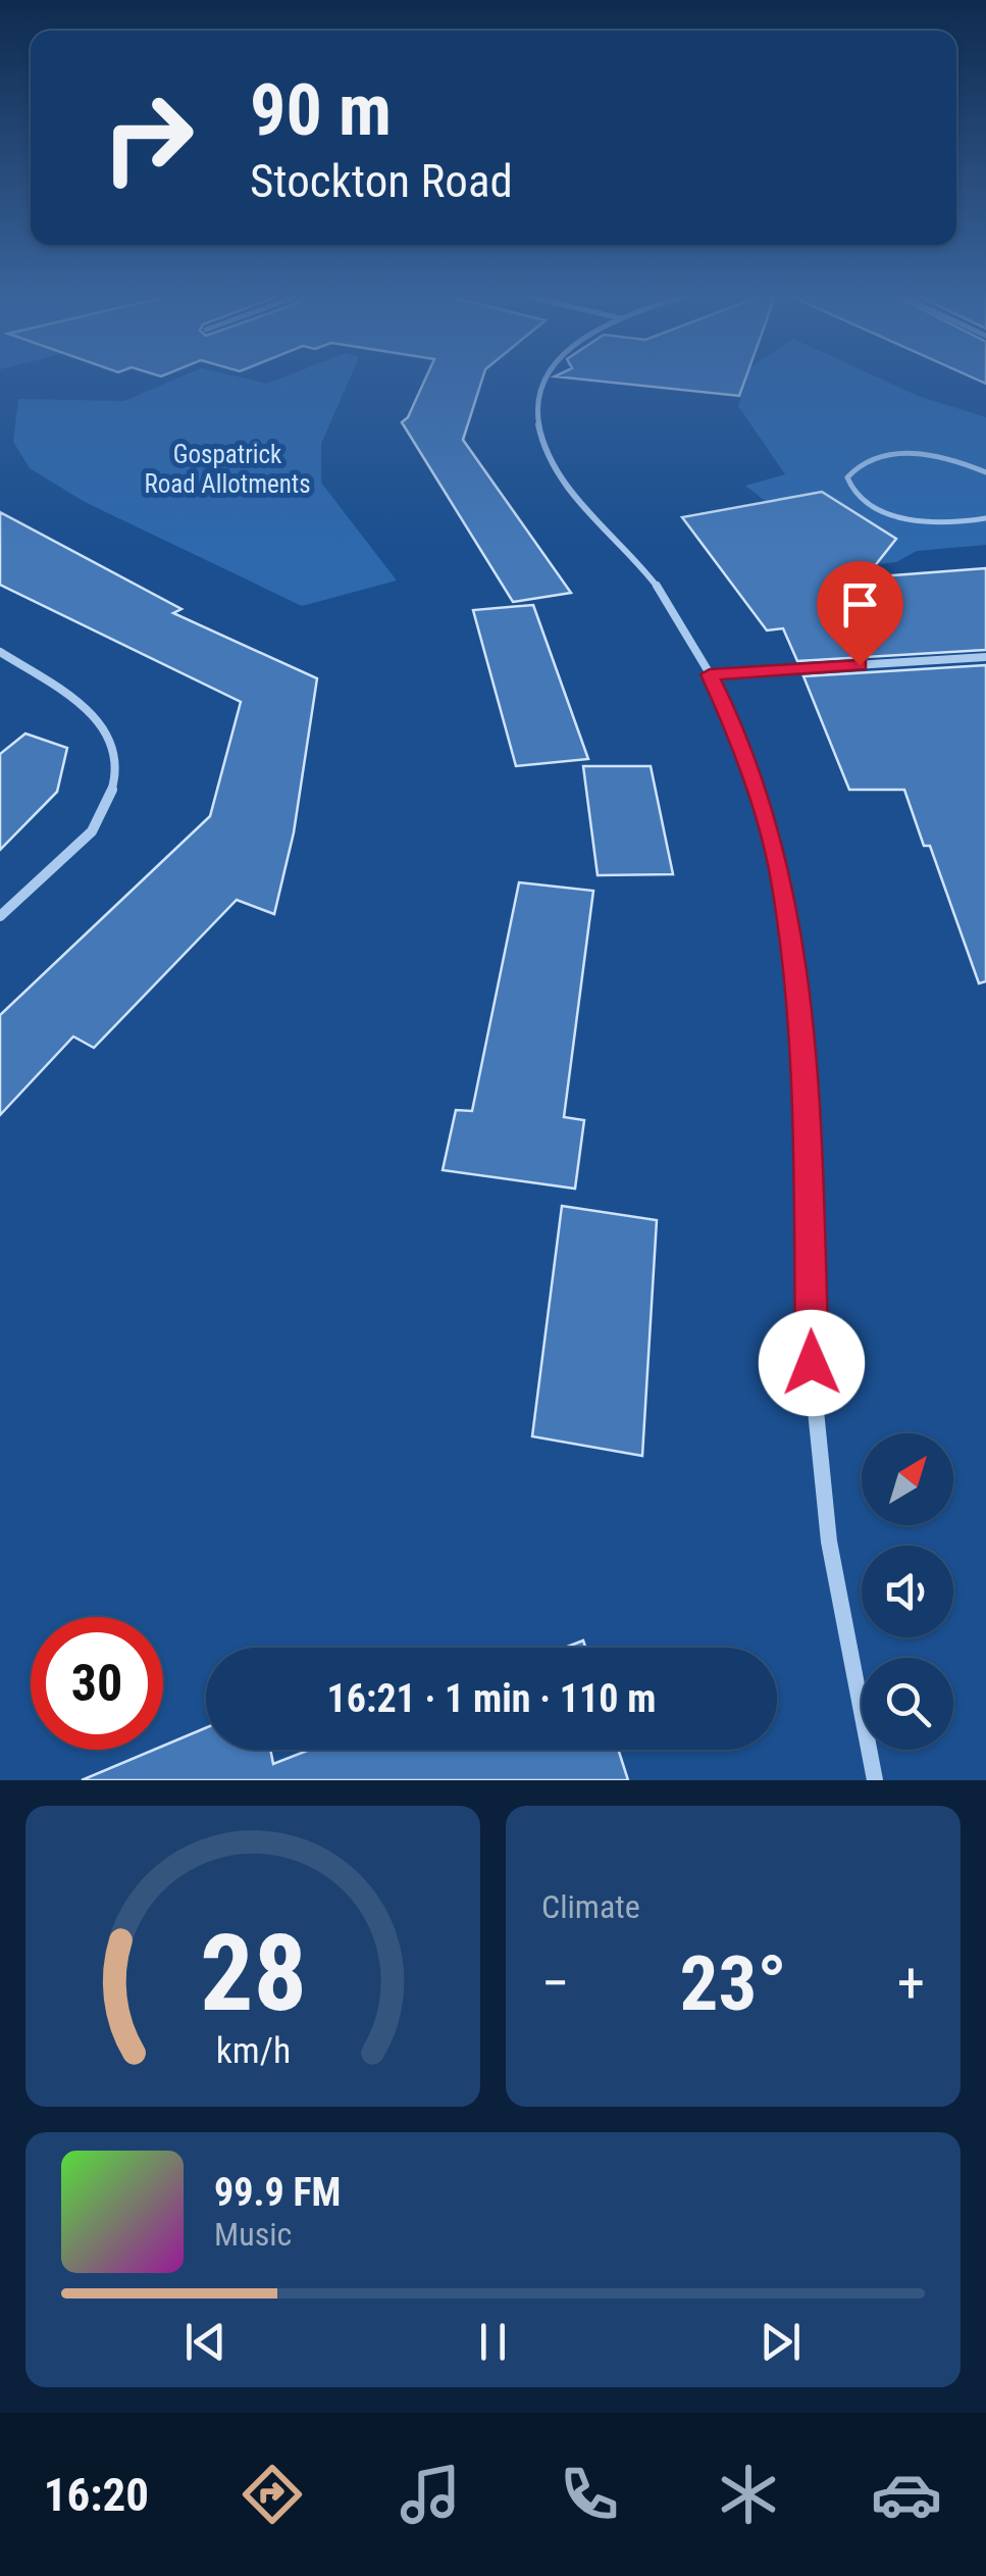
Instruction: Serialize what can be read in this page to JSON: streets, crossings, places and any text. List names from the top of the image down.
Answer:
{
  "parks": ["Gospatrick Road Allotments"],
  "north": "top right",
  "page": {
    "turn": ["90 m", "Stockton Road"],
    "limit": "30",
    "trip": "16:21 · 1 min · 110 m",
    "tile": "Climate",
    "heat": ["−", "23°", "+"],
    "song": ["99.9 FM", "Music"],
    "tabs": "16:20",
    "gauge": ["28", "km/h"]
  }
}
